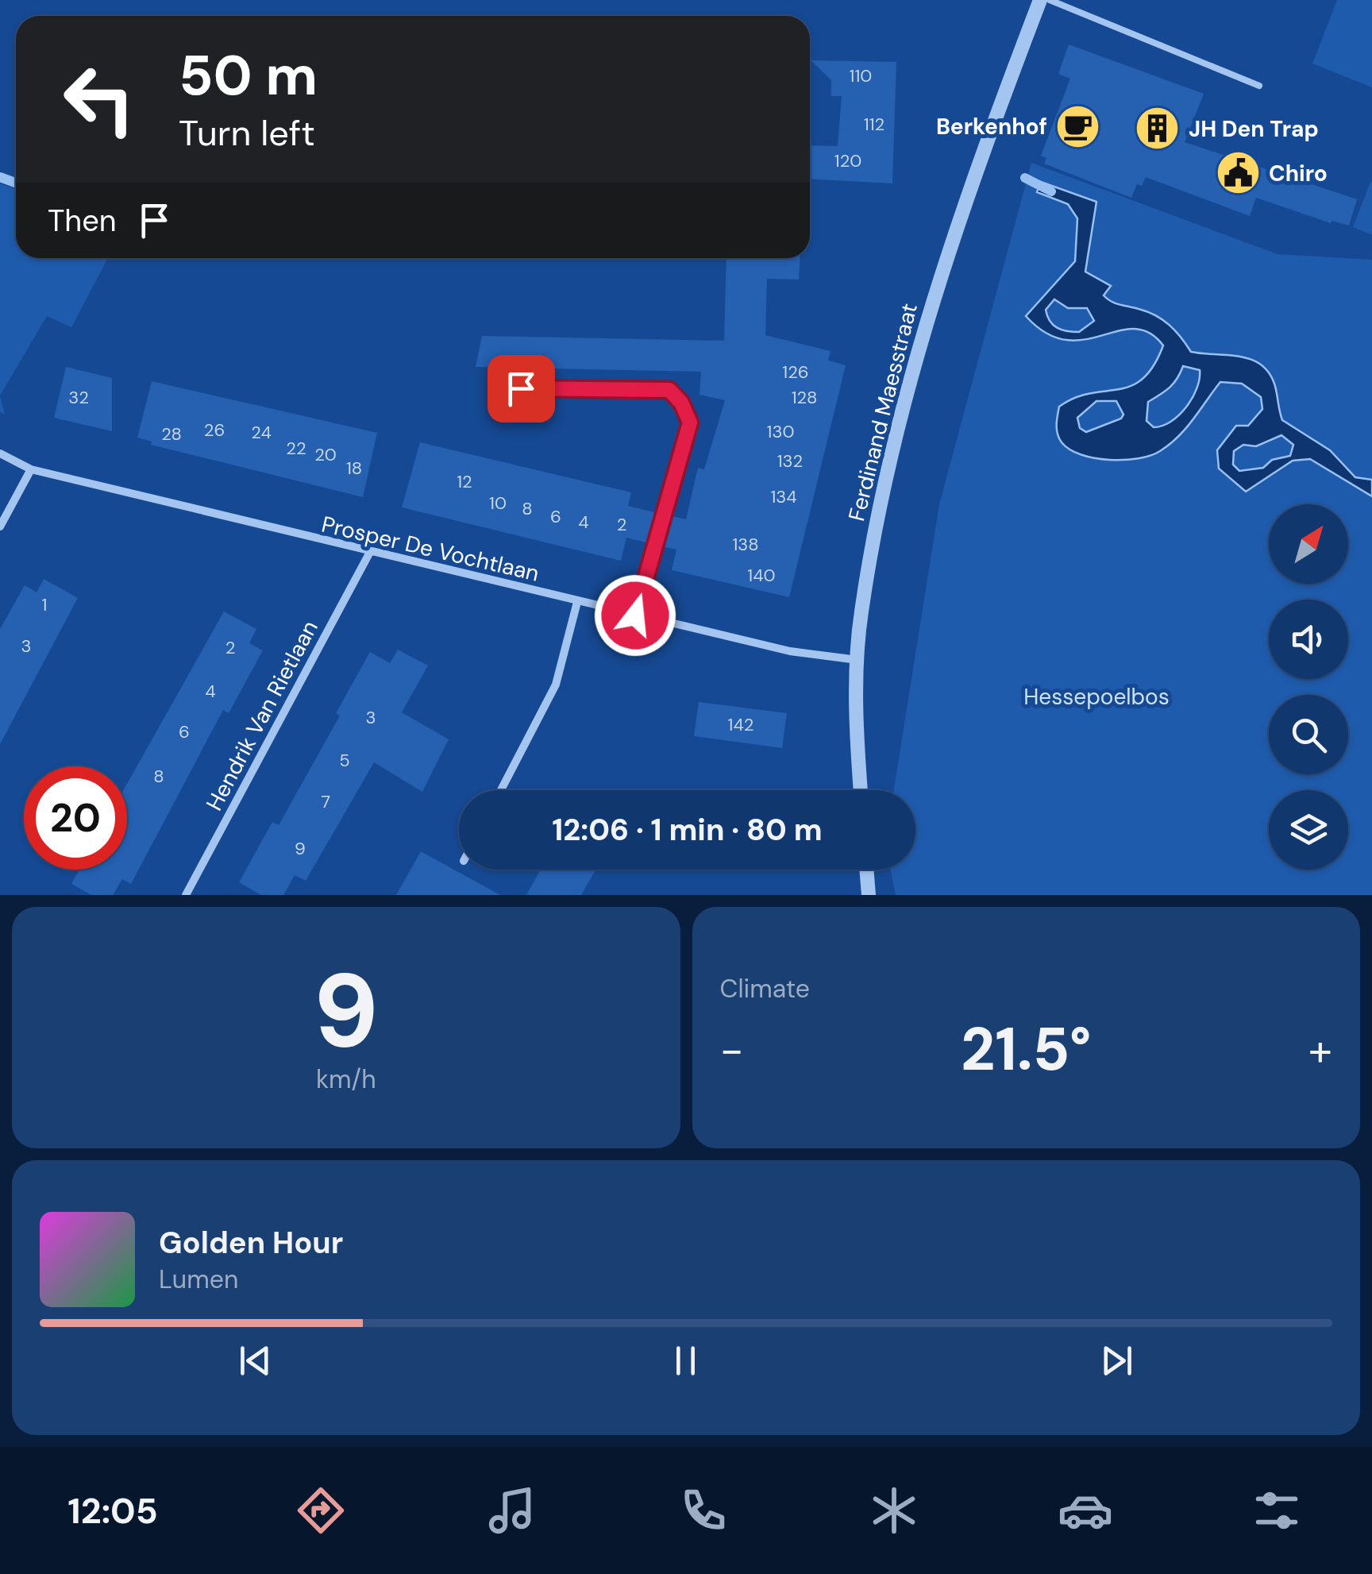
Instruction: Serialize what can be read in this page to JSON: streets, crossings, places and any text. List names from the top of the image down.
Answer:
{
  "streets": {
    "street": ["Ferdinand Maesstraat", "Prosper De Vochtlaan", "Hendrik Van Rietlaan"]
  },
  "crossings": [
    ["Ferdinand Maesstraat", "Prosper De Vochtlaan"],
    ["Prosper De Vochtlaan", "Hendrik Van Rietlaan"]
  ],
  "parks": ["Hessepoelbos"],
  "places": {
    "cafe": ["Berkenhof"],
    "building": ["JH Den Trap"],
    "public building": ["Chiro"]
  },
  "house_numbers": [
    "110",
    "112",
    "120",
    "126",
    "32",
    "128",
    "26",
    "130",
    "24",
    "28",
    "22",
    "20",
    "132",
    "18",
    "12",
    "134",
    "10",
    "8",
    "6",
    "4",
    "2",
    "138",
    "140",
    "1",
    "3",
    "2",
    "4",
    "3",
    "142",
    "6",
    "5",
    "8",
    "7",
    "9"
  ],
  "north": "top right",
  "page": {
    "turn": ["50 m", "Turn left"],
    "then": "Then",
    "limit": "20",
    "trip": "12:06 · 1 min · 80 m",
    "tile": [
      ["9", "km/h"],
      "Climate"
    ],
    "heat": ["−", "21.5°", "+"],
    "song": ["Golden Hour", "Lumen"],
    "tabs": "12:05"
  }
}
